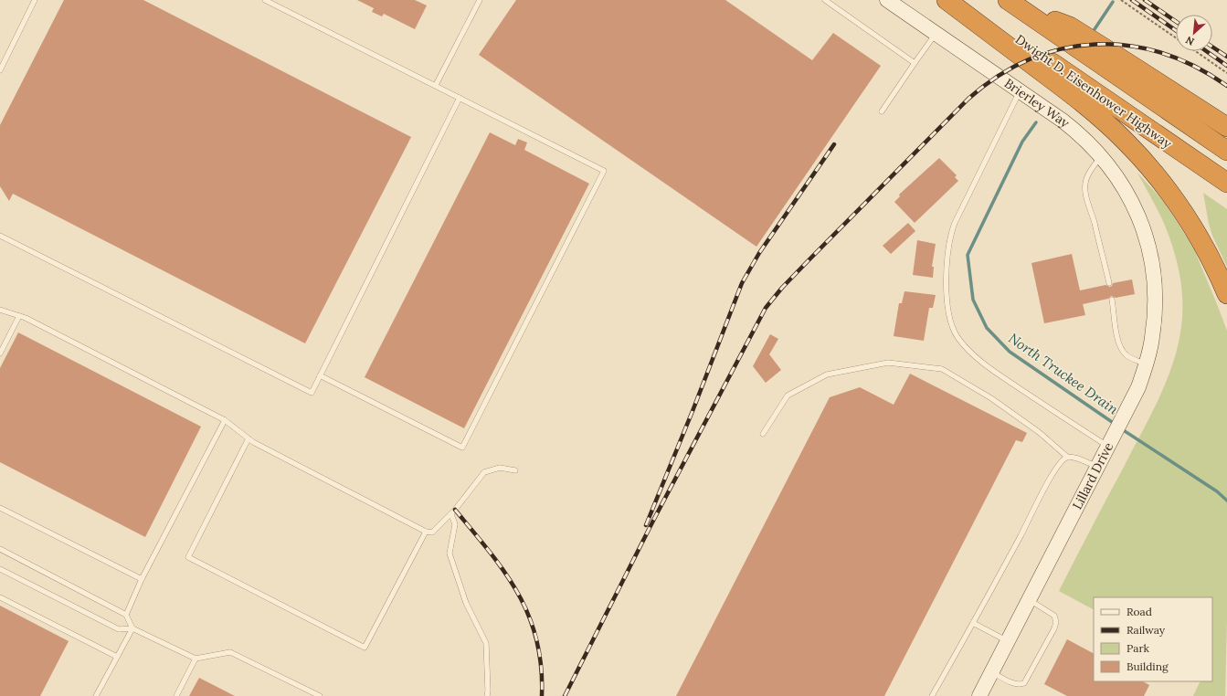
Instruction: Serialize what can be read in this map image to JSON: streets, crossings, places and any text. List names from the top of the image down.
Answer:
{
  "streets": {
    "highway": ["Dwight D. Eisenhower Highway"],
    "street": ["Brierley Way", "Lillard Drive"]
  },
  "crossings": [
    ["Brierley Way", "Lillard Drive"]
  ],
  "water": ["North Truckee Drain"],
  "legend": [
    "Road",
    "Railway",
    "Park",
    "Building"
  ],
  "north": "bottom left"
}
